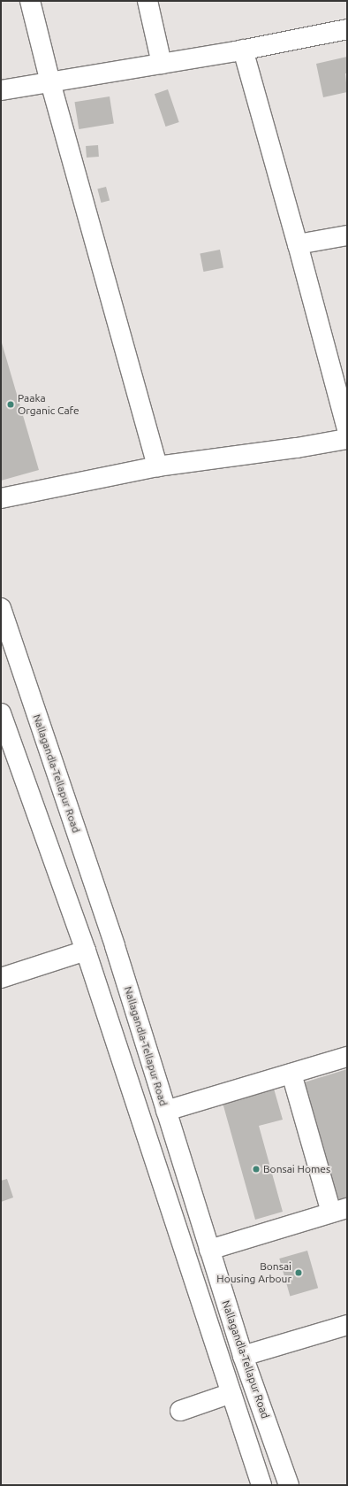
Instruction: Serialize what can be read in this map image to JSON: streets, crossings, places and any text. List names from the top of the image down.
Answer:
{
  "streets": {
    "street": ["Nallagandla-Tellapur Road"]
  },
  "places": ["Paaka Organic Cafe", "Bonsai Homes", "Bonsai Housing Arbour"]
}
